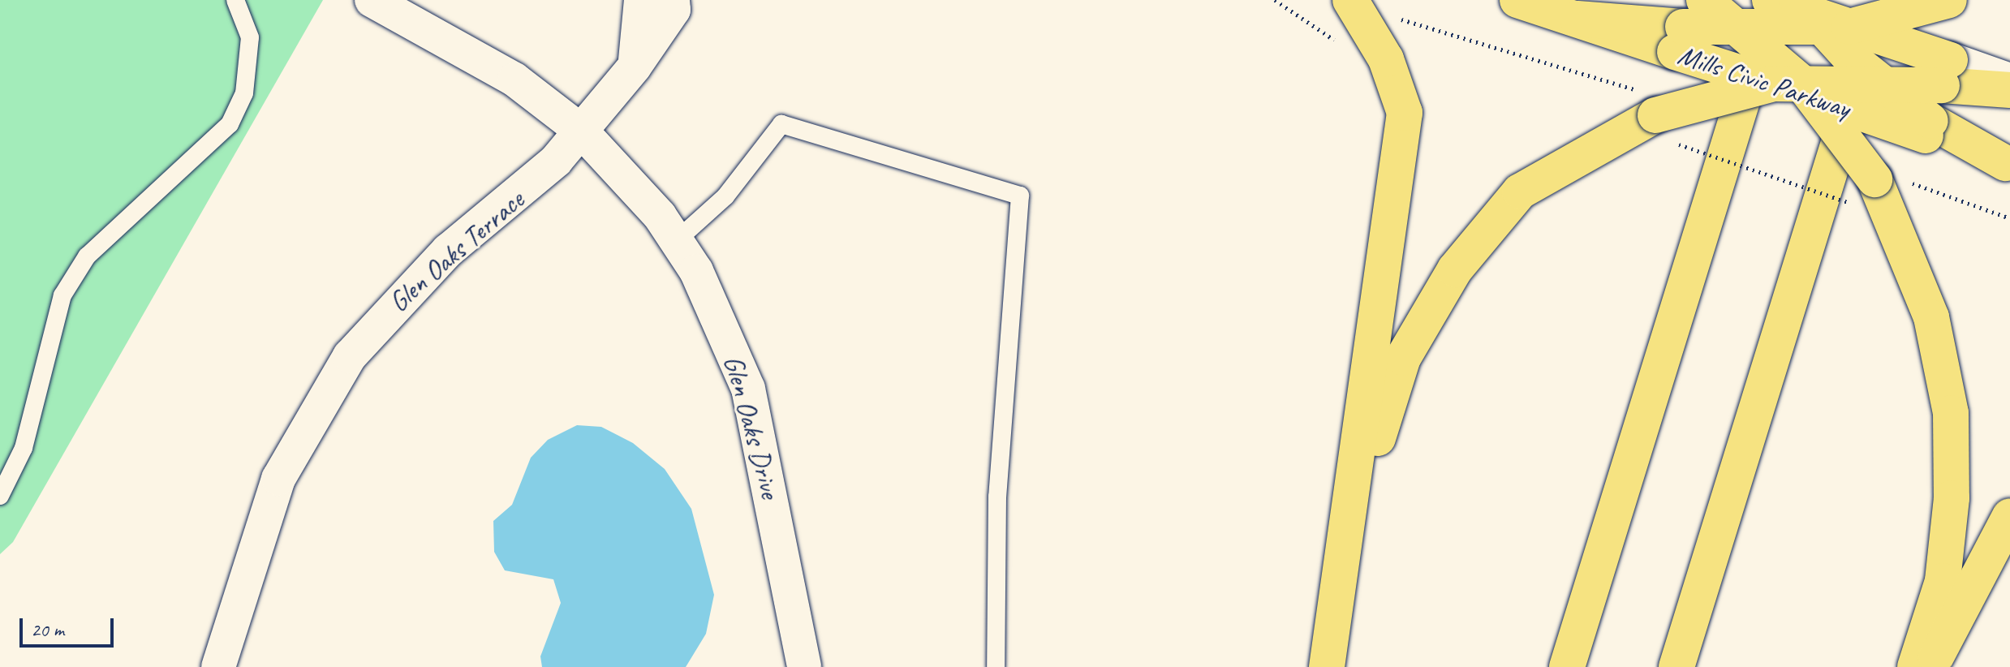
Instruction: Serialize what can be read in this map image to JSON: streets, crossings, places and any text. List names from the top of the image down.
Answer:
{
  "streets": {
    "main road": ["Mills Civic Parkway"],
    "street": ["Glen Oaks Terrace", "Glen Oaks Drive"]
  },
  "crossings": [
    ["Glen Oaks Terrace", "Glen Oaks Drive"]
  ],
  "scale_bar": "20 m"
}
